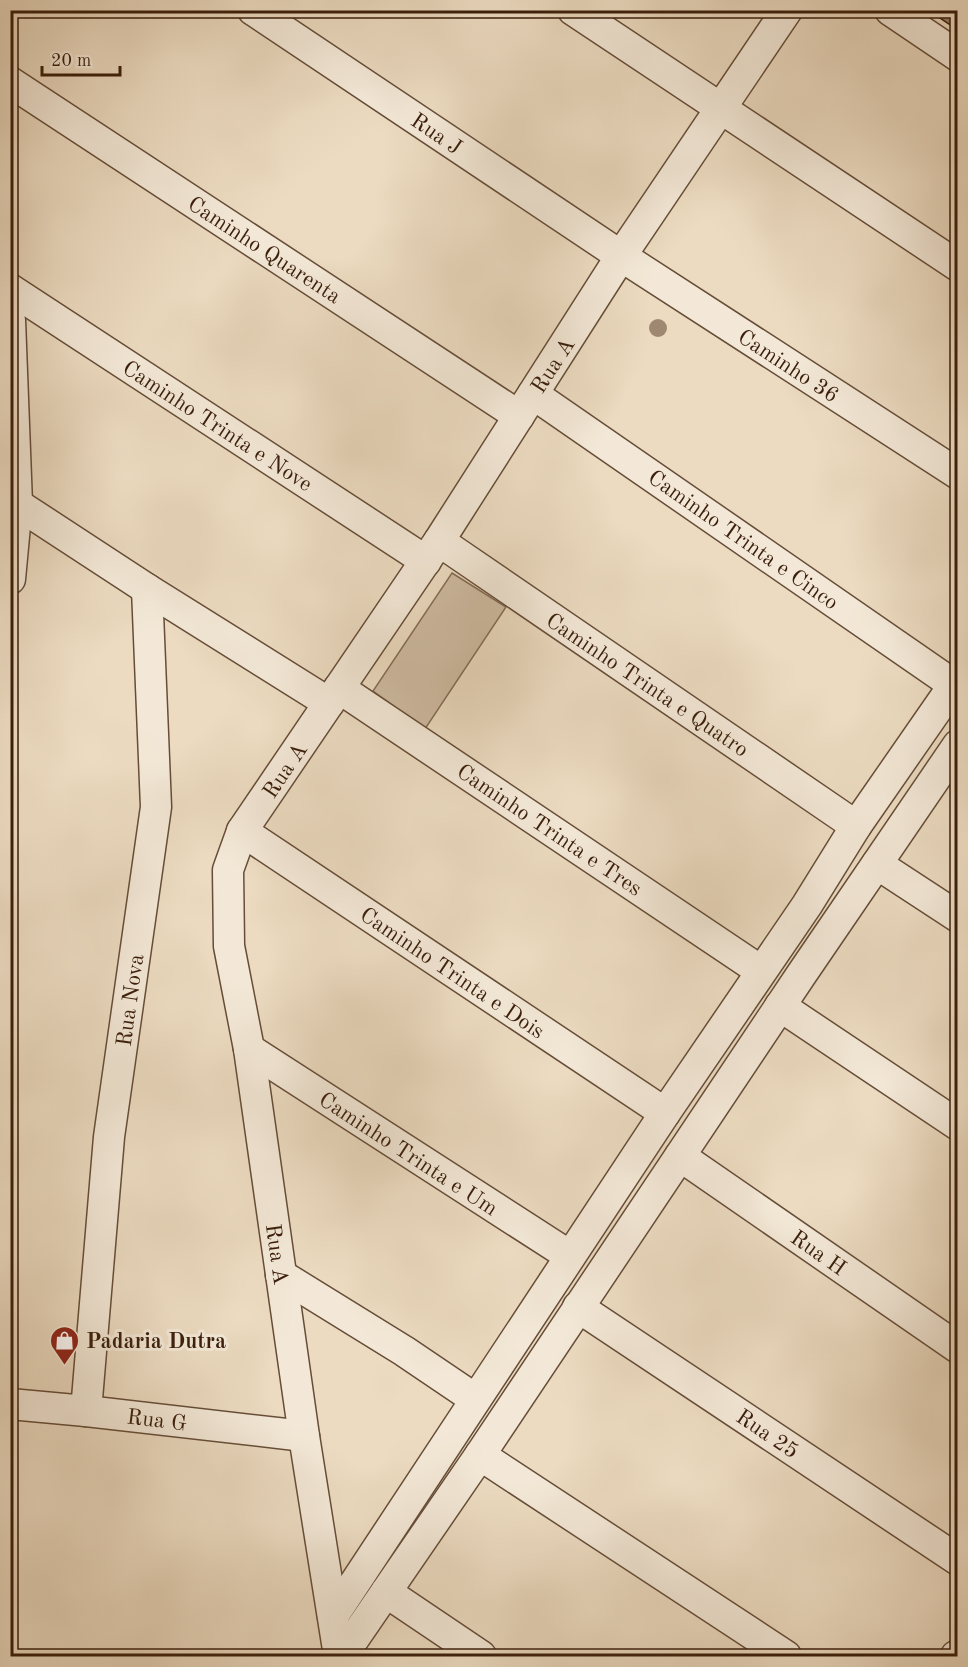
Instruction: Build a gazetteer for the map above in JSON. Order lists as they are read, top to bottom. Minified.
{"streets":{"street":["Rua J","Caminho Quarenta","Rua A","Caminho 36","Caminho Trinta e Nove","Caminho Trinta e Cinco","Caminho Trinta e Quatro","Caminho Trinta e Tres","Caminho Trinta e Dois","Rua Nova","Caminho Trinta e Um","Rua H","Rua G","Rua 25"]},"crossings":[["Rua J","Rua A"],["Rua J","Caminho 36"],["Caminho Quarenta","Rua A"],["Caminho Quarenta","Caminho Trinta e Cinco"],["Rua A","Caminho 36"],["Rua A","Caminho Trinta e Nove"],["Rua A","Caminho Trinta e Cinco"],["Rua A","Caminho Trinta e Quatro"],["Rua A","Caminho Trinta e Tres"],["Rua A","Caminho Trinta e Dois"],["Rua A","Caminho Trinta e Um"],["Rua A","Rua G"],["Caminho Trinta e Nove","Caminho Trinta e Quatro"],["Caminho Trinta e Tres","Rua Nova"],["Rua Nova","Rua G"]],"places":{"shop":["Padaria Dutra"]},"scale_bar":"20 m"}
